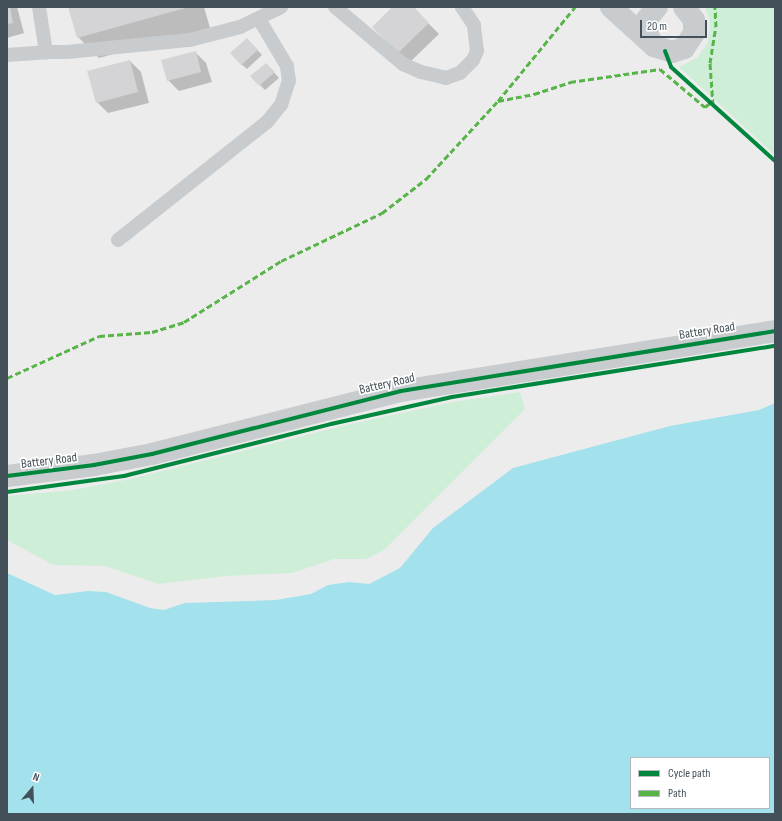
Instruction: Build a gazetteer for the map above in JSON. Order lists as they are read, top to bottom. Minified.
{"streets":{"street":["Battery Road"]},"legend":["Cycle path","Path"],"scale_bar":"20 m","north":"top"}
